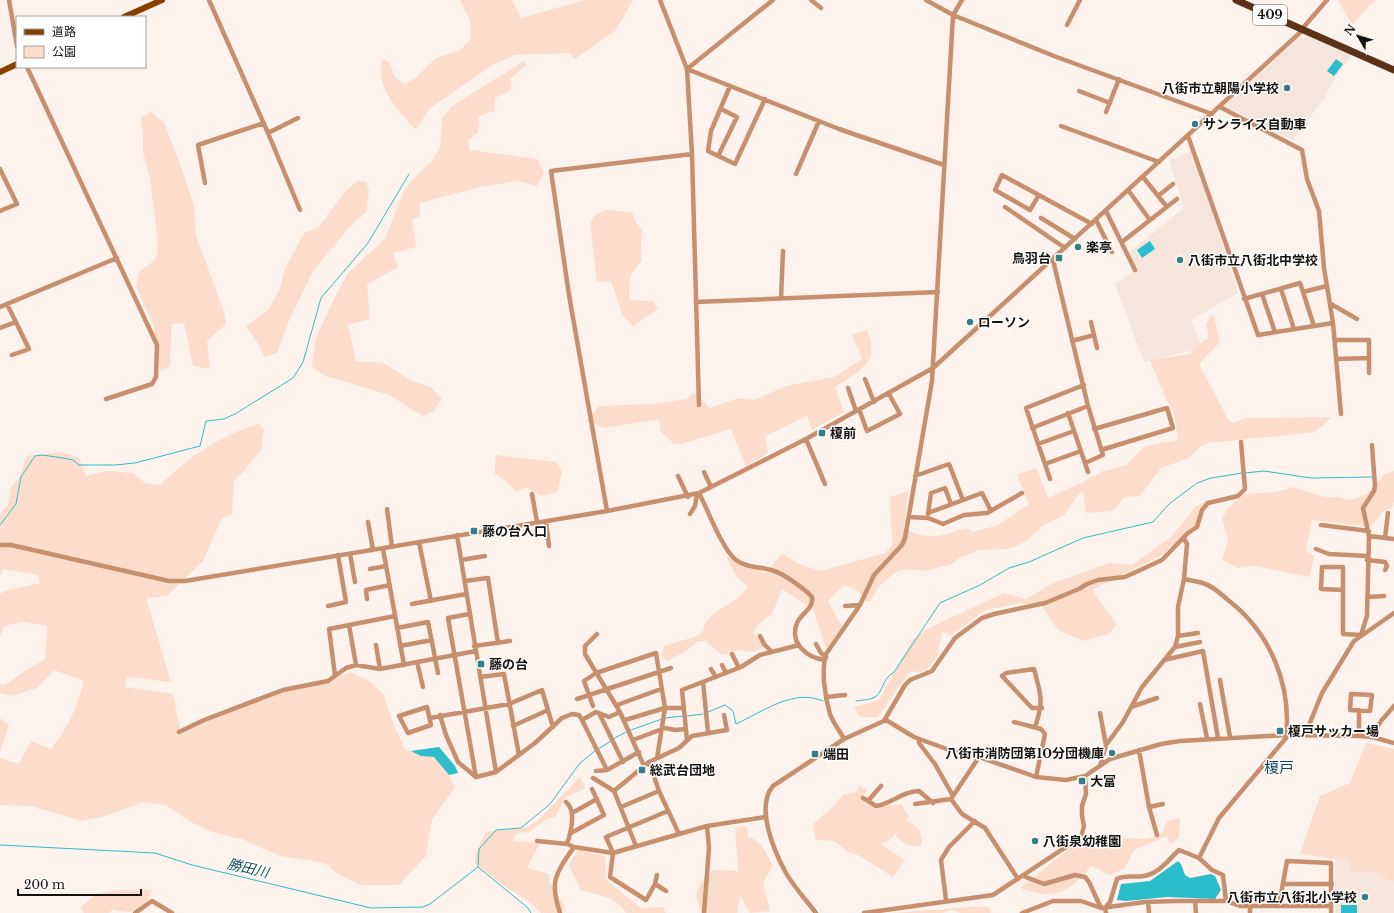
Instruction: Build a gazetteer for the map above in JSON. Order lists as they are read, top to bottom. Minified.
{"streets":{"highway":["409"]},"districts":["榎戸"],"water":["勝田川"],"places":{"other":["八街市立朝陽小学校","サンライズ自動車","楽亭","八街市立八街北中学校","ローソン","八街市消防団第10分団機庫","八街泉幼稚園","八街市立八街北小学校"],"transit":["鳥羽台","榎前","藤の台入口","藤の台","榎戸サッカー場","端田","総武台団地","大富"]},"legend":["道路","公園"],"scale_bar":"200 m","north":"top left"}
